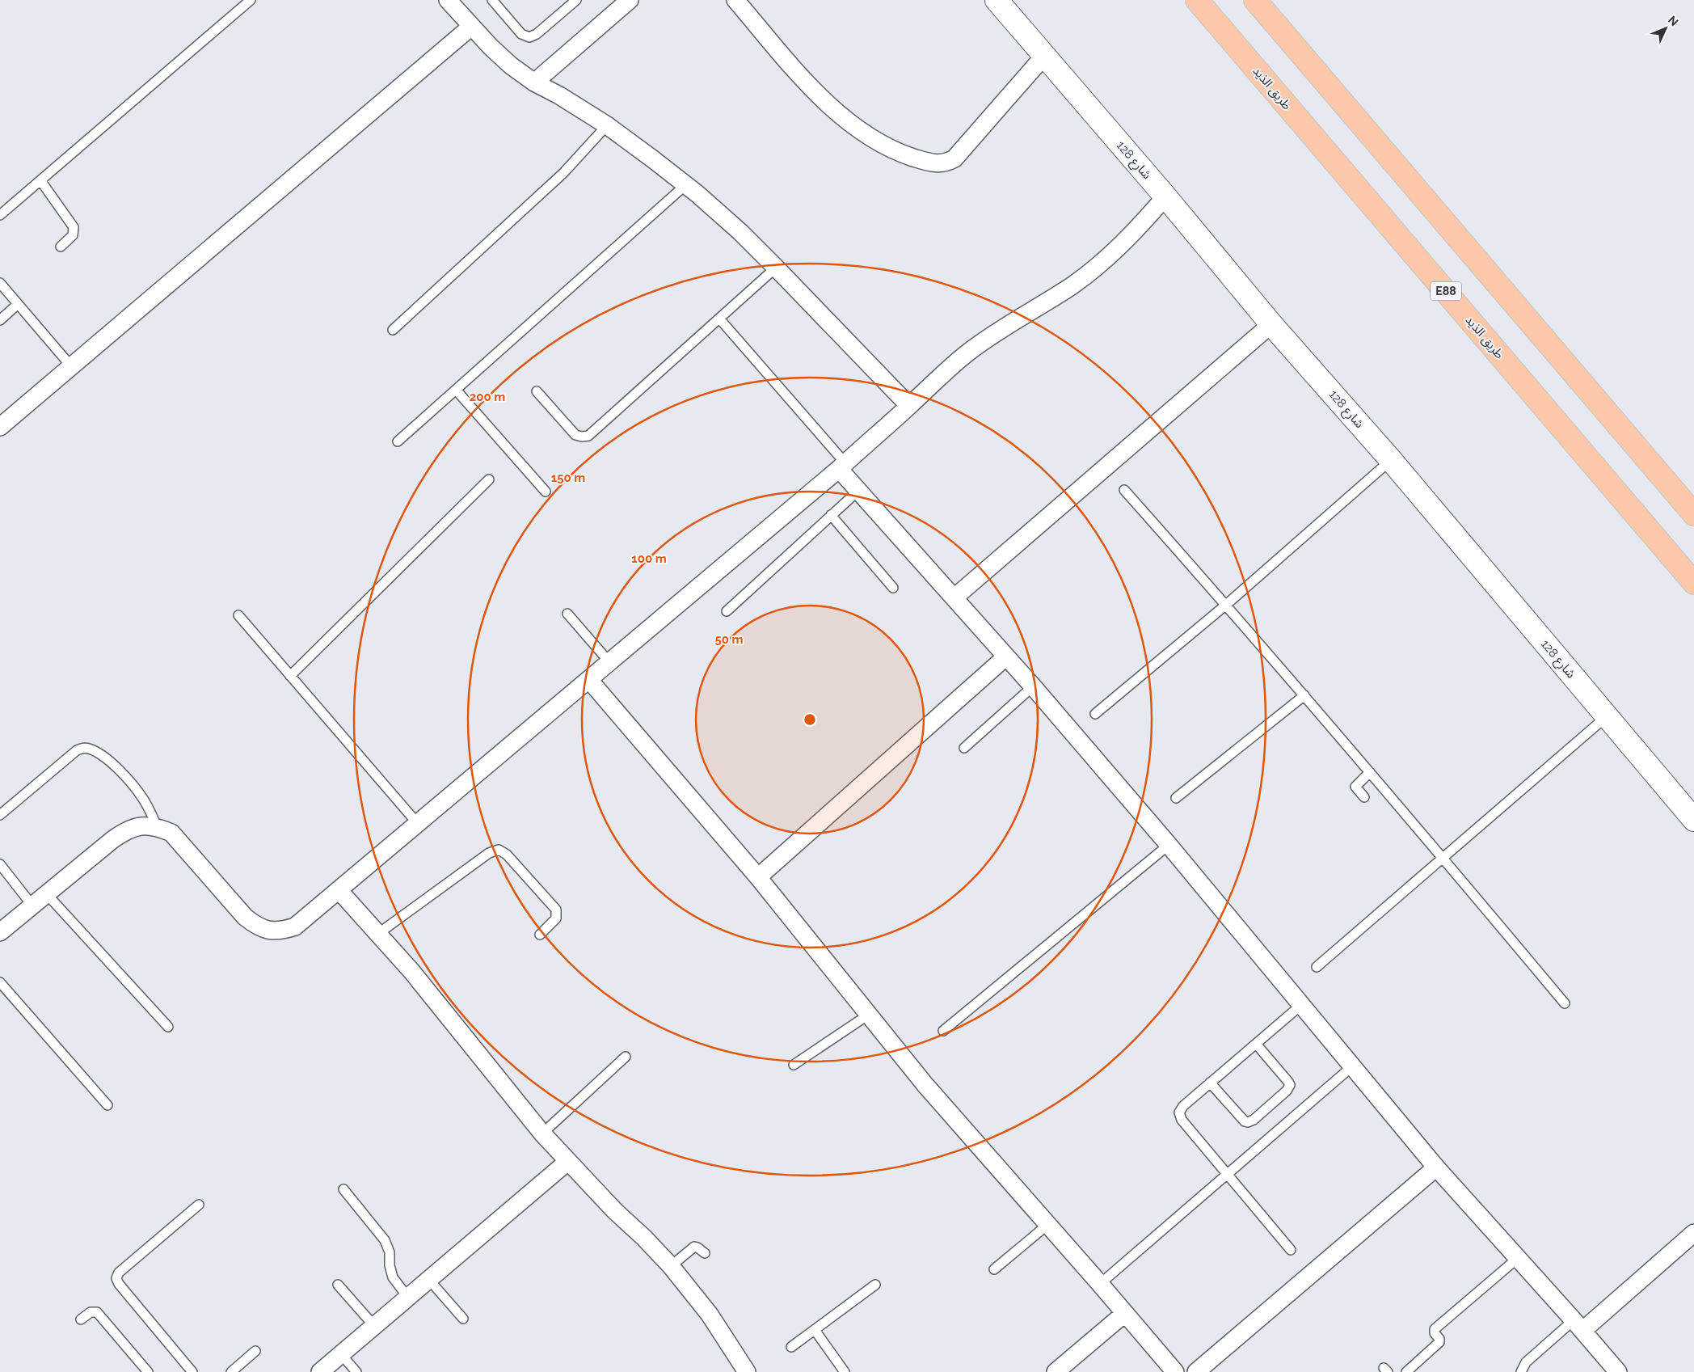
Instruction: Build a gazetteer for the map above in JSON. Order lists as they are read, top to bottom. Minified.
{"streets":{"highway":["طريق الذيد","E88"],"street":["شارع 128"]},"north":"top right","rings":["200 m","150 m","100 m","50 m"]}
